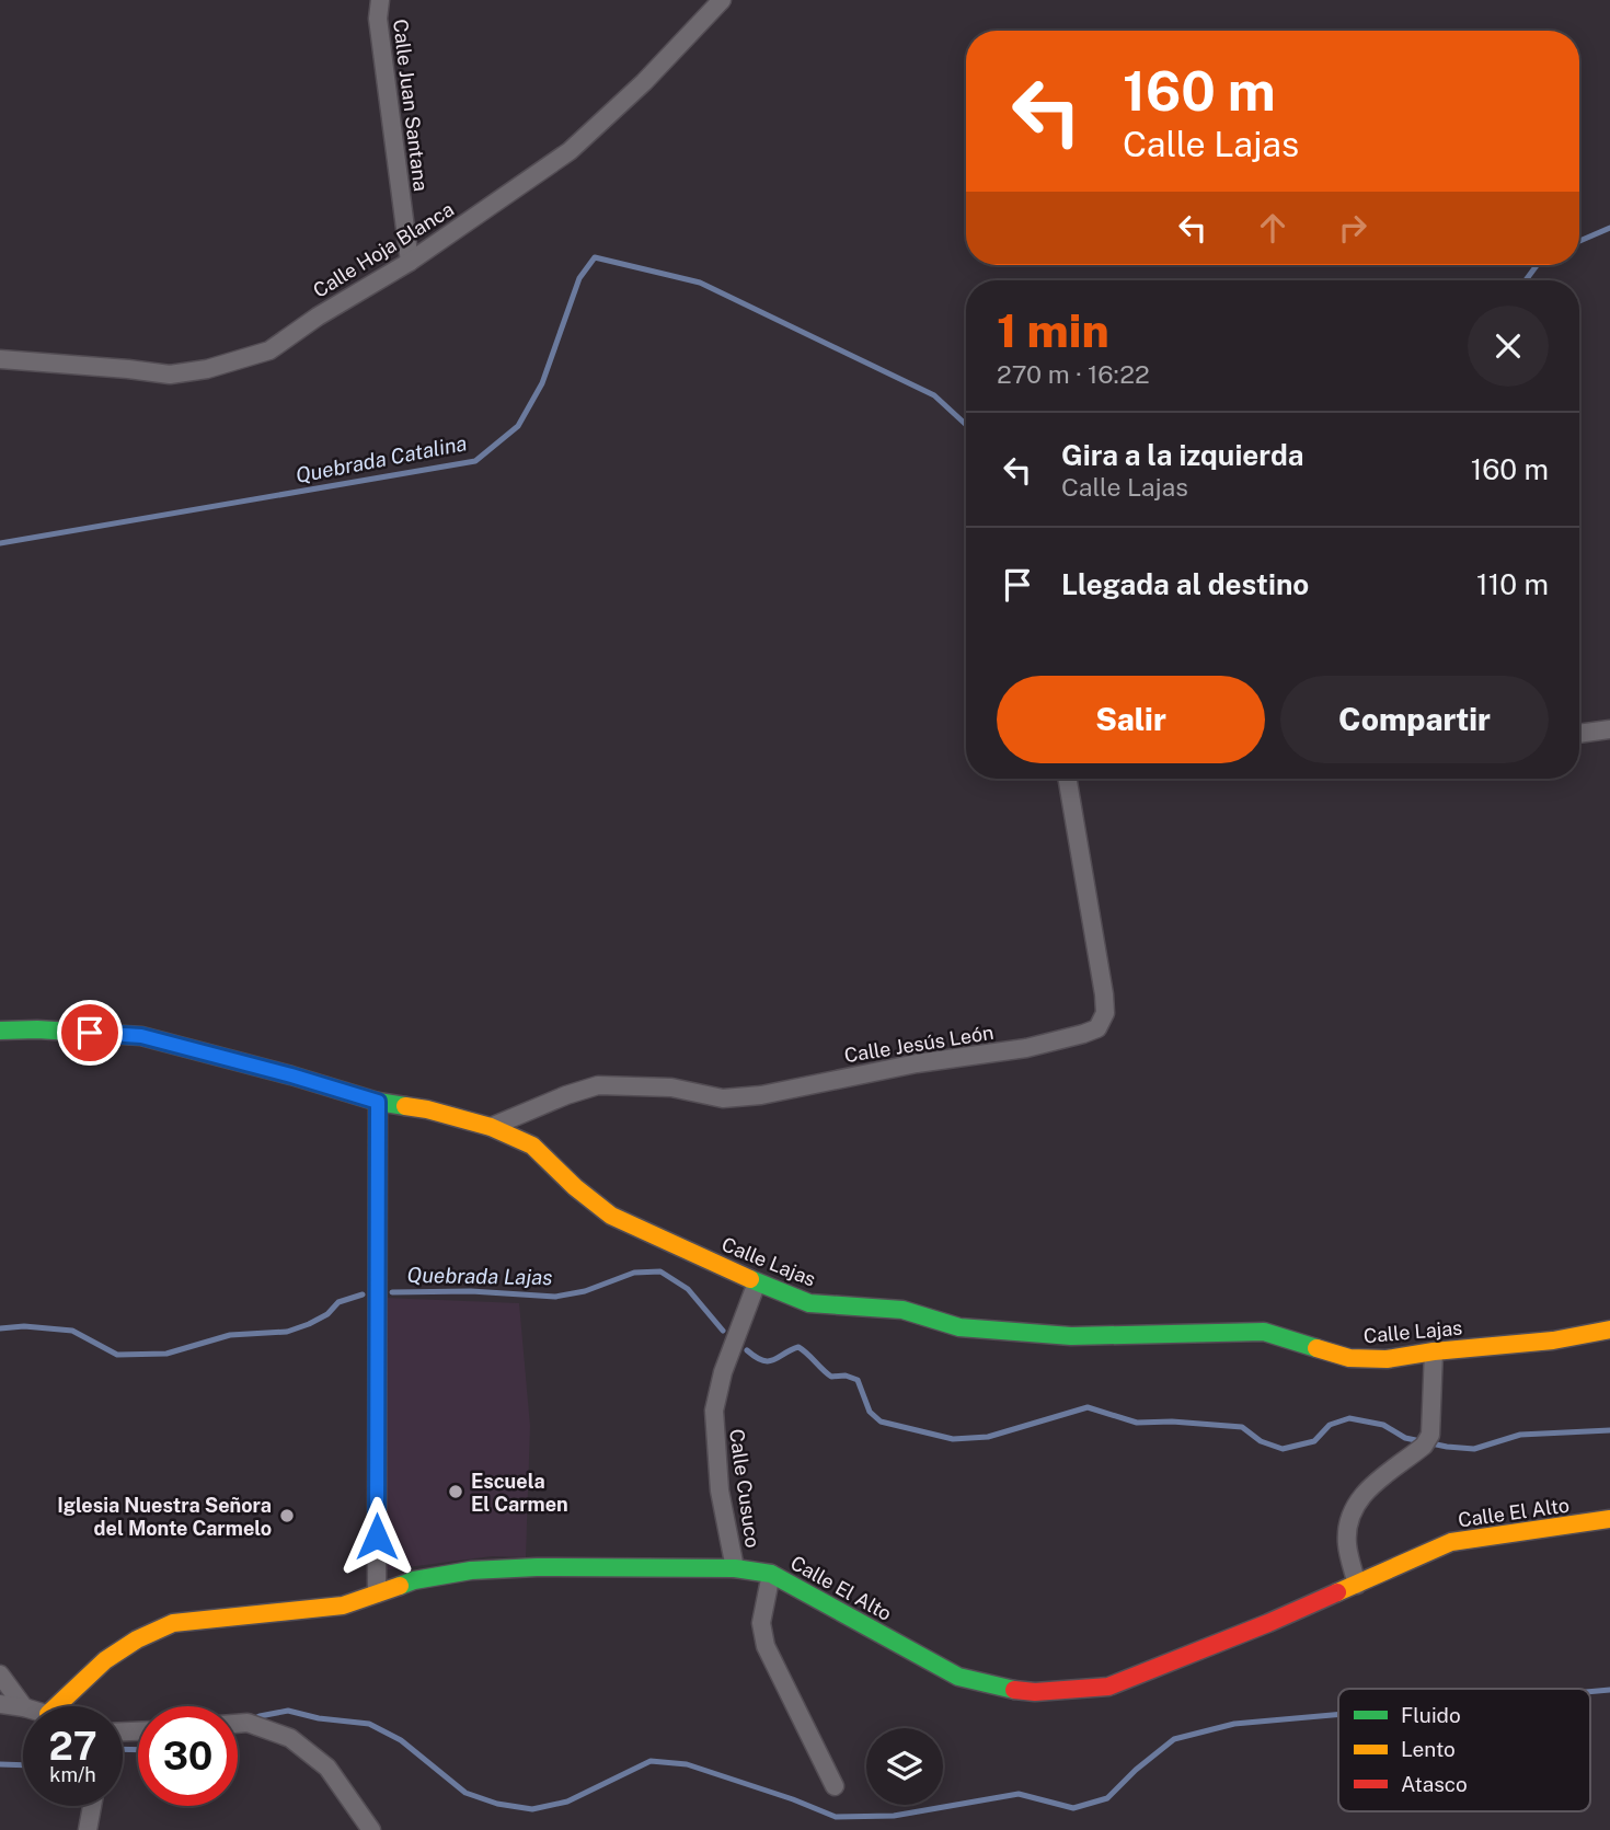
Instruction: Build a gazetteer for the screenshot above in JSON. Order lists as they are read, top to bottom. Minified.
{"streets":{"street":["Calle Juan Santana","Calle Hoja Blanca","Calle Jesús León","Calle Lajas","Calle Cusuco","Calle El Alto"]},"crossings":[["Calle Juan Santana","Calle Hoja Blanca"],["Calle Jesús León","Calle Lajas"],["Calle Lajas","Calle Cusuco"],["Calle Cusuco","Calle El Alto"]],"water":["Quebrada Catalina","Quebrada Lajas"],"places":["Escuela El Carmen","Iglesia Nuestra Señora del Monte Carmelo"],"legend":["Fluido","Lento","Atasco"],"page":{"turn":["160 m","Calle Lajas"],"heading":["1 min","270 m · 16:22"],"list":[{"name":"Gira a la izquierda","note":"Calle Lajas","value":"160 m"},{"name":"Llegada al destino","value":"110 m"}],"buttons":["Salir","Compartir"],"speed":"27 km/h","limit":"30"}}
